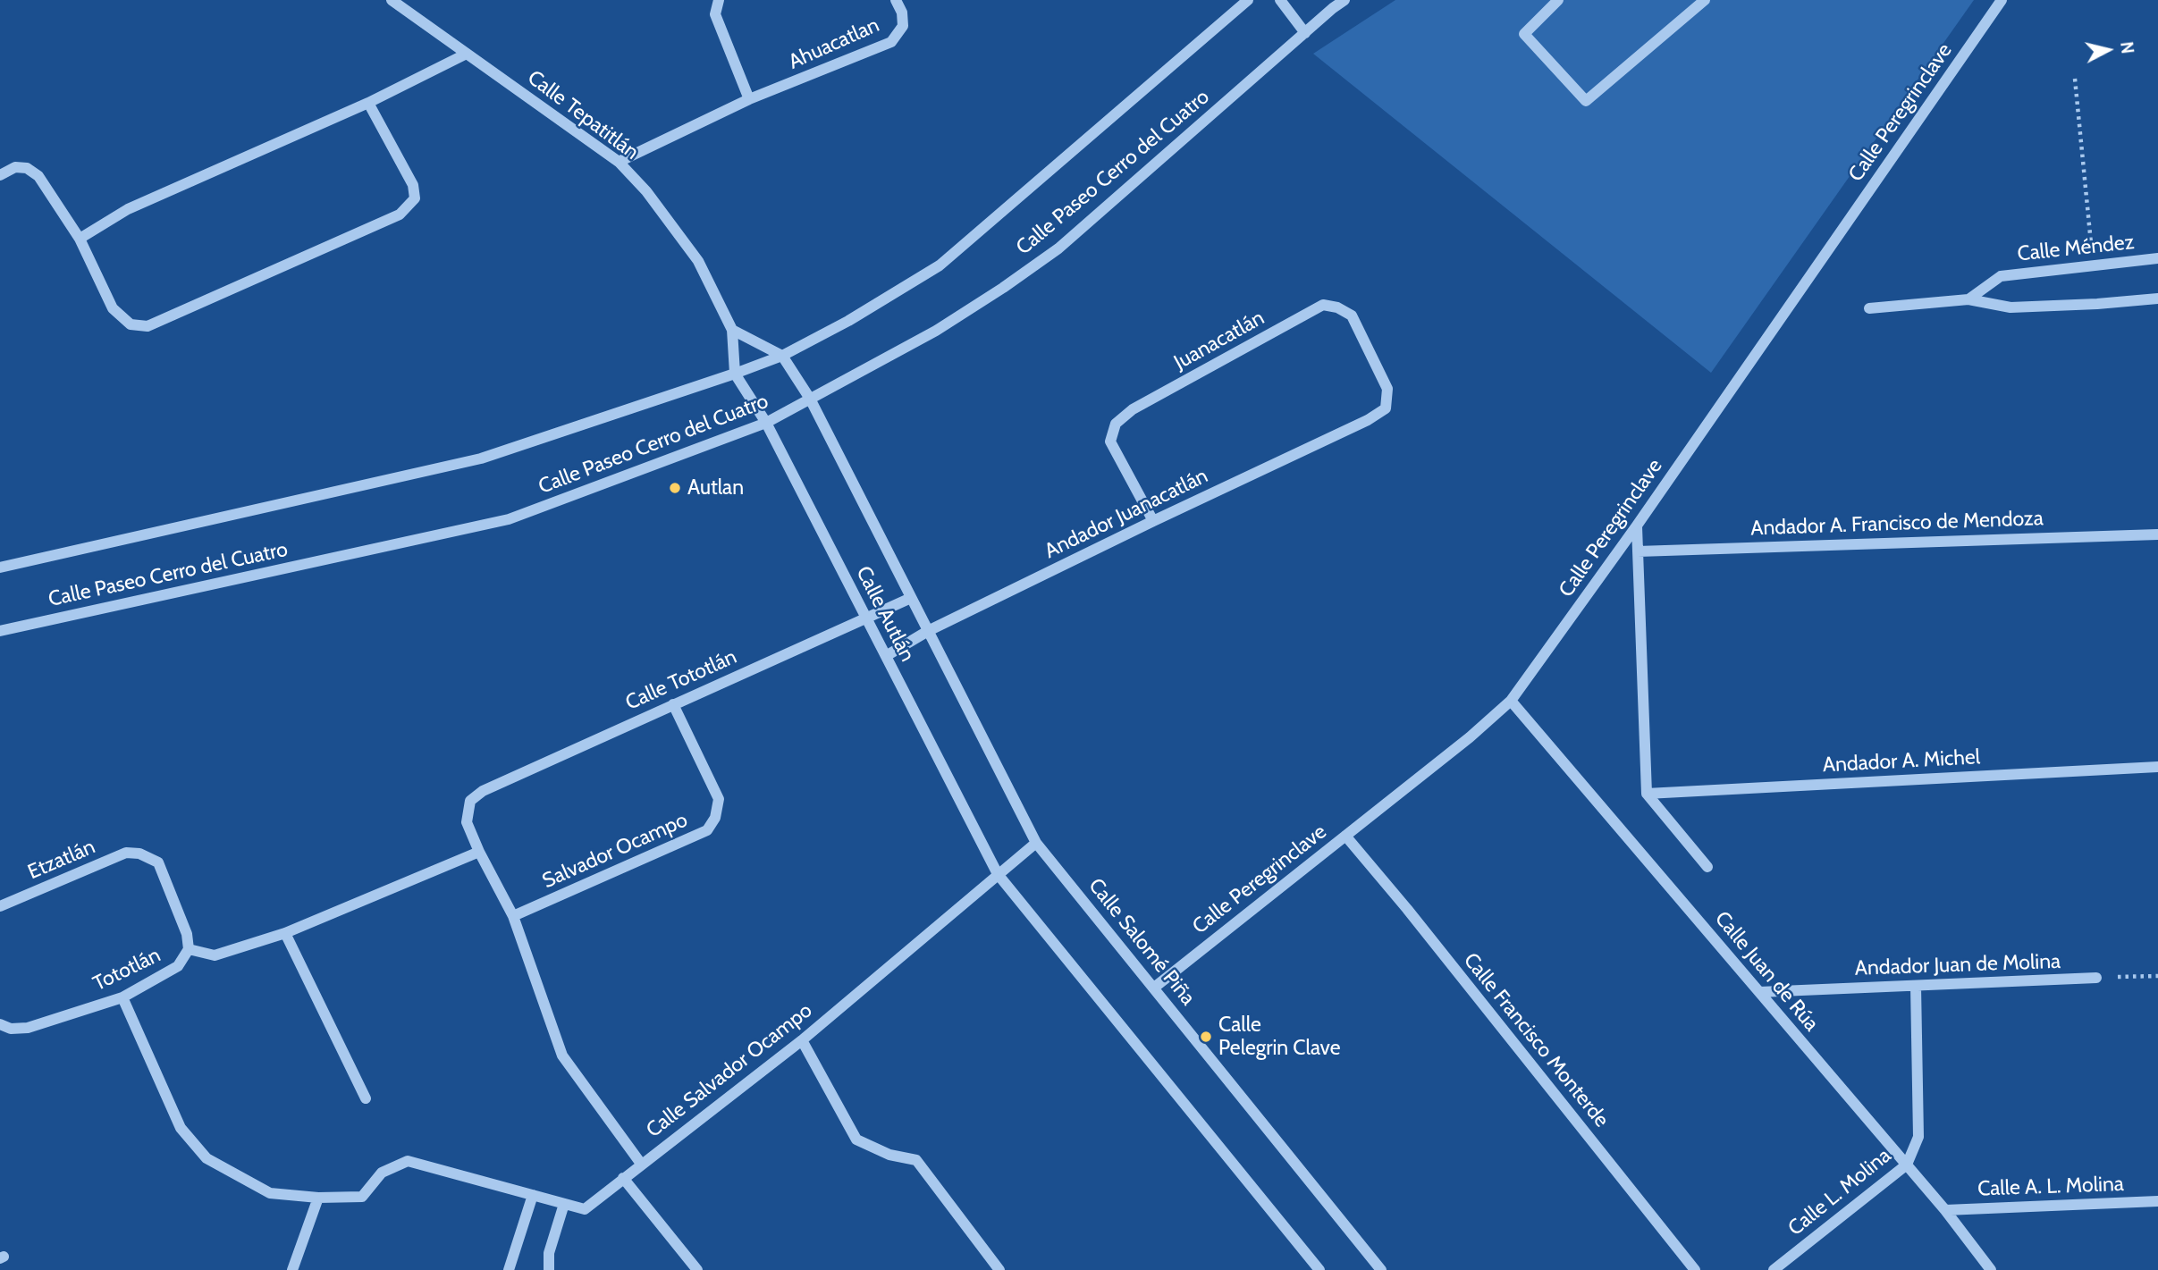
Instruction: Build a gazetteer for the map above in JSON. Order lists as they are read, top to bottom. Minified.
{"streets":{"street":["Ahuacatlan","Calle Peregrinclave","Calle Tepatitlán","Calle Paseo Cerro del Cuatro","Calle Méndez","Juanacatlán","Andador Juanacatlán","Andador A. Francisco de Mendoza","Calle Autlán","Calle Tototlán","Andador A. Michel","Salvador Ocampo","Etzatlán","Calle Salomé Piña","Andador Juan de Molina","Tototlán","Calle Juan de Rúa","Calle Francisco Monterde","Calle Salvador Ocampo","Calle A. L. Molina","Calle L. Molina"]},"crossings":[["Ahuacatlan","Calle Tepatitlán"],["Calle Peregrinclave","Calle Salomé Piña"],["Calle Peregrinclave","Calle Juan de Rúa"],["Calle Peregrinclave","Calle Francisco Monterde"],["Calle Tepatitlán","Calle Paseo Cerro del Cuatro"],["Calle Tepatitlán","Calle Autlán"],["Calle Paseo Cerro del Cuatro","Calle Autlán"],["Juanacatlán","Andador Juanacatlán"],["Andador Juanacatlán","Calle Autlán"],["Calle Autlán","Calle Tototlán"],["Calle Autlán","Calle Salomé Piña"],["Calle Autlán","Calle Salvador Ocampo"],["Calle Tototlán","Salvador Ocampo"],["Etzatlán","Tototlán"],["Calle Salomé Piña","Calle Salvador Ocampo"],["Andador Juan de Molina","Calle Juan de Rúa"],["Andador Juan de Molina","Calle L. Molina"],["Calle Juan de Rúa","Calle A. L. Molina"],["Calle Juan de Rúa","Calle L. Molina"]],"places":["Autlan","Calle Pelegrin Clave"],"north":"right"}
